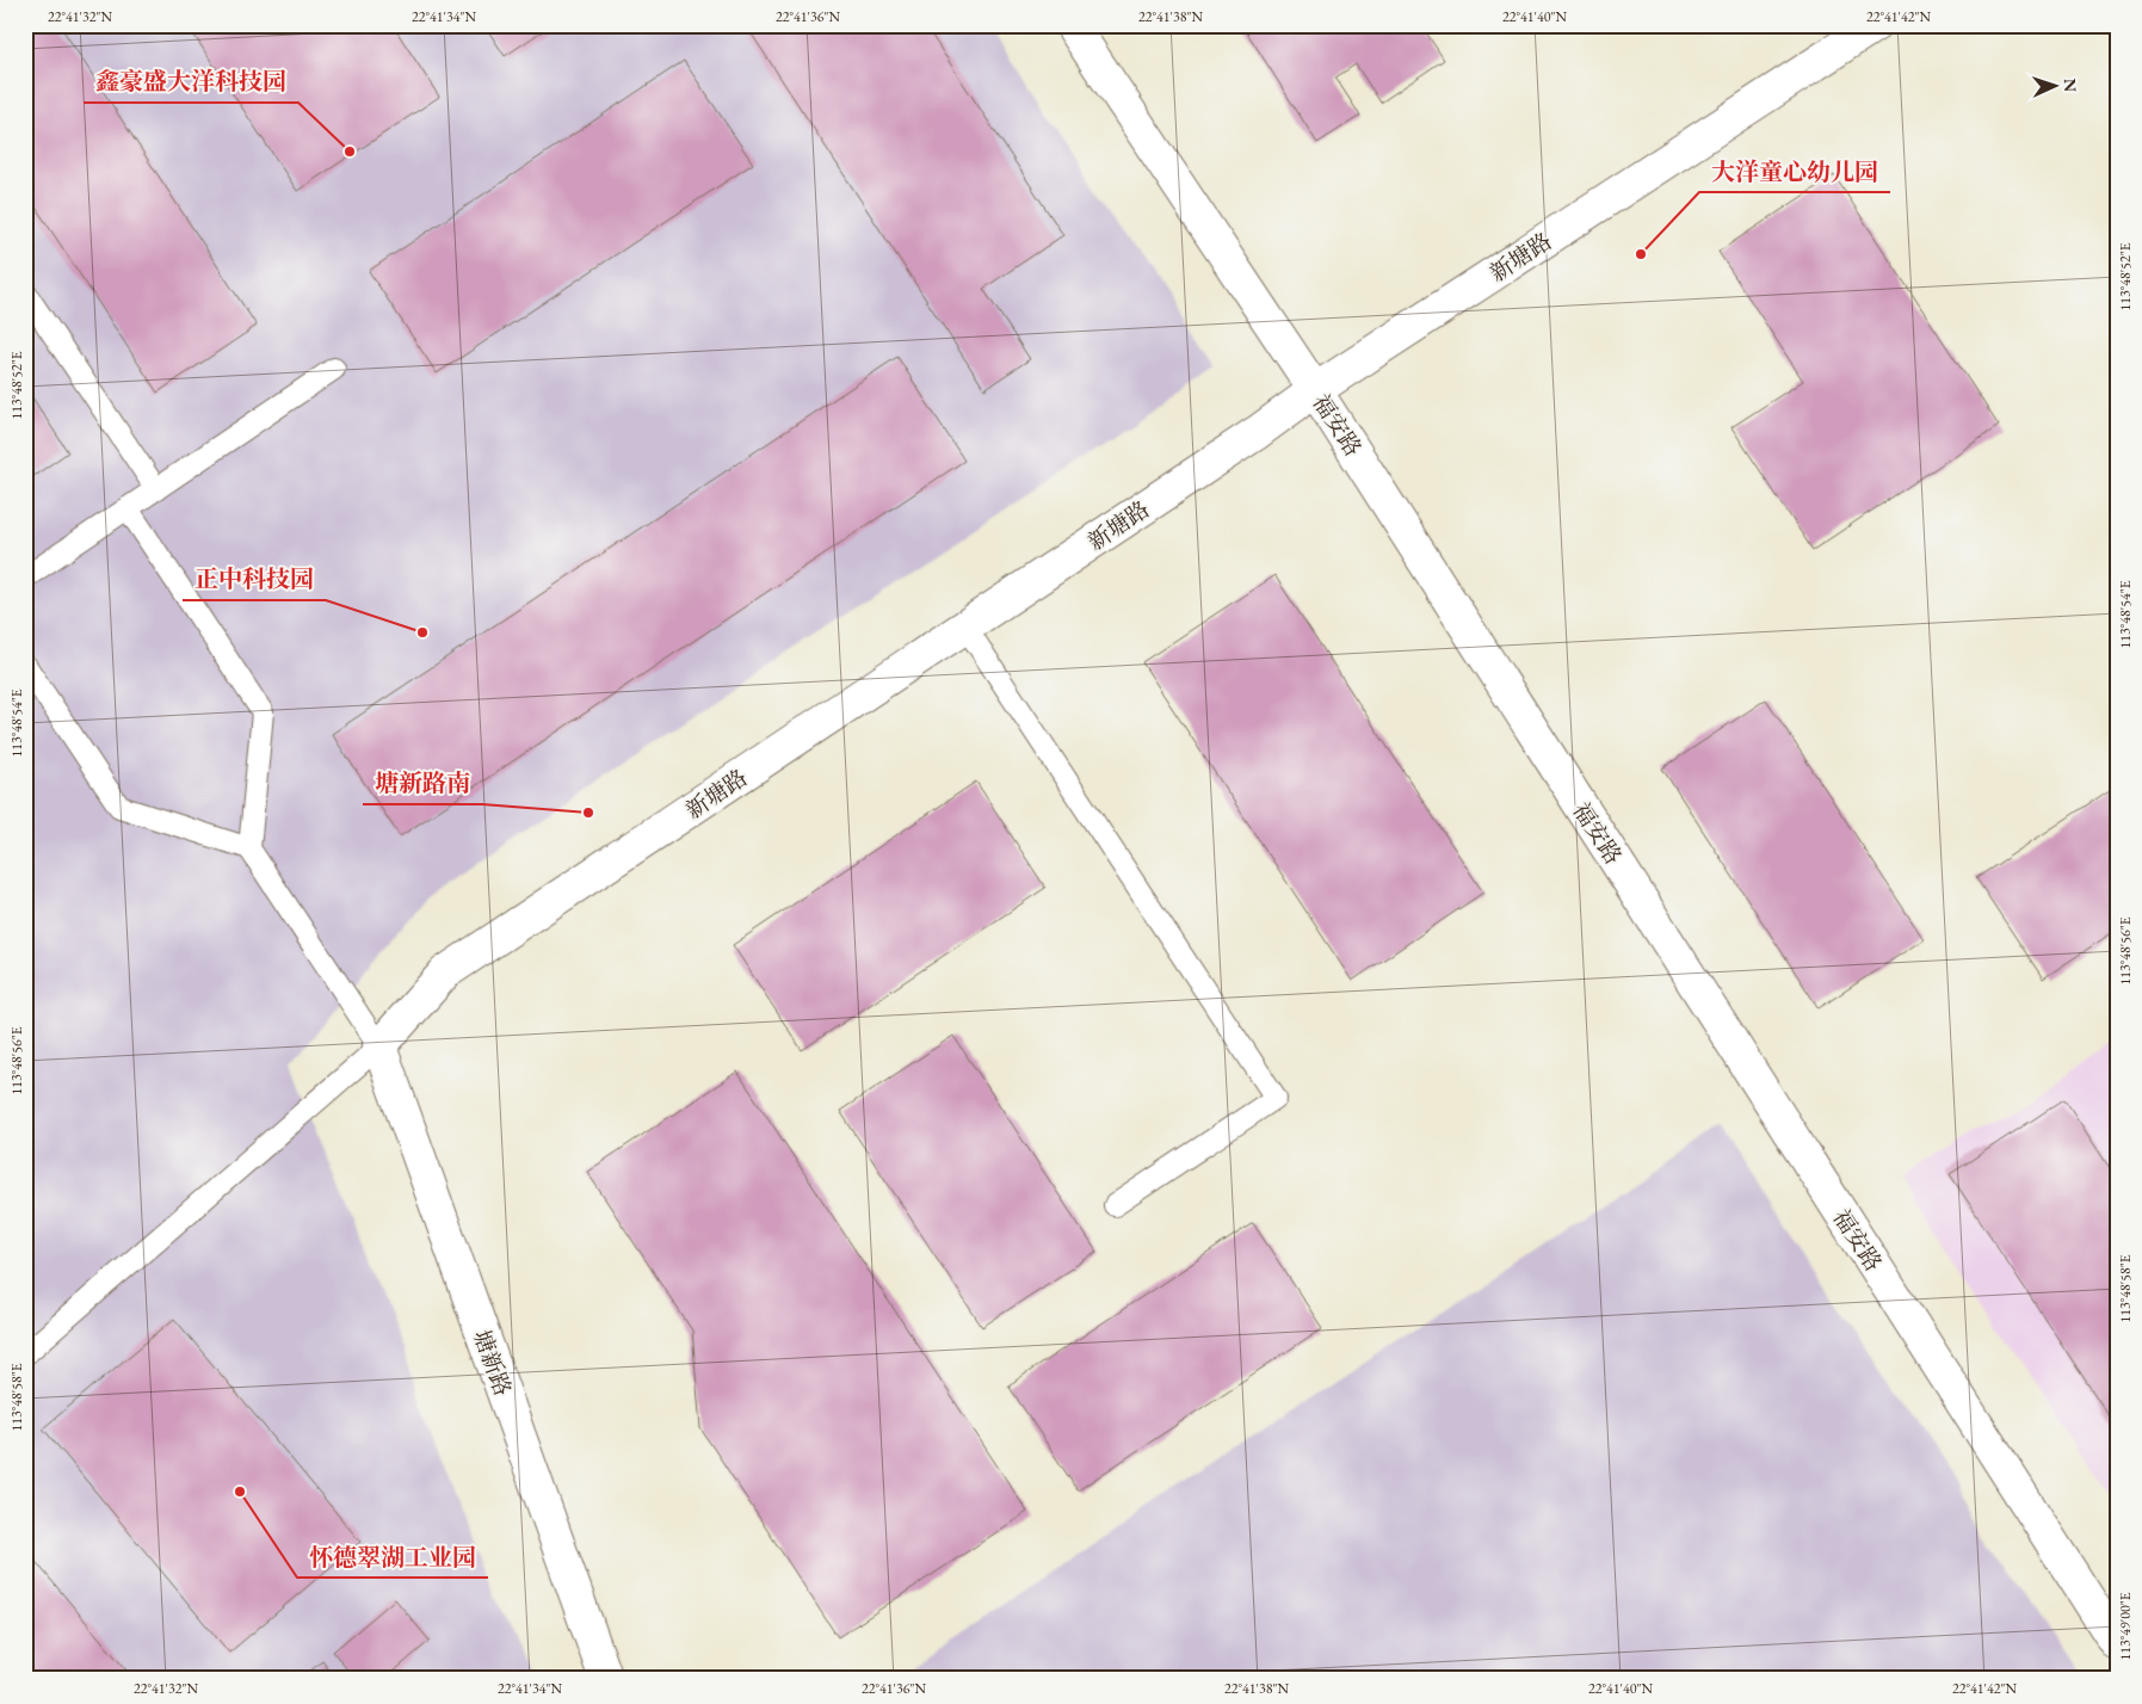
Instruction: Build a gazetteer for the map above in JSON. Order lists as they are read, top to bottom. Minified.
{"streets":{"street":["新塘路","福安路","塘新路"]},"crossings":[["新塘路","福安路"],["新塘路","塘新路"]],"places":["鑫豪盛大洋科技园","大洋童心幼儿园","正中科技园","塘新路南","怀德翠湖工业园"],"north":"right","coordinates":["22°41'32\"N","22°41'34\"N","22°41'36\"N","22°41'38\"N","22°41'40\"N","22°41'42\"N","113°48'52\"E","113°48'54\"E","113°48'56\"E","113°48'58\"E","113°49'00\"E"]}
